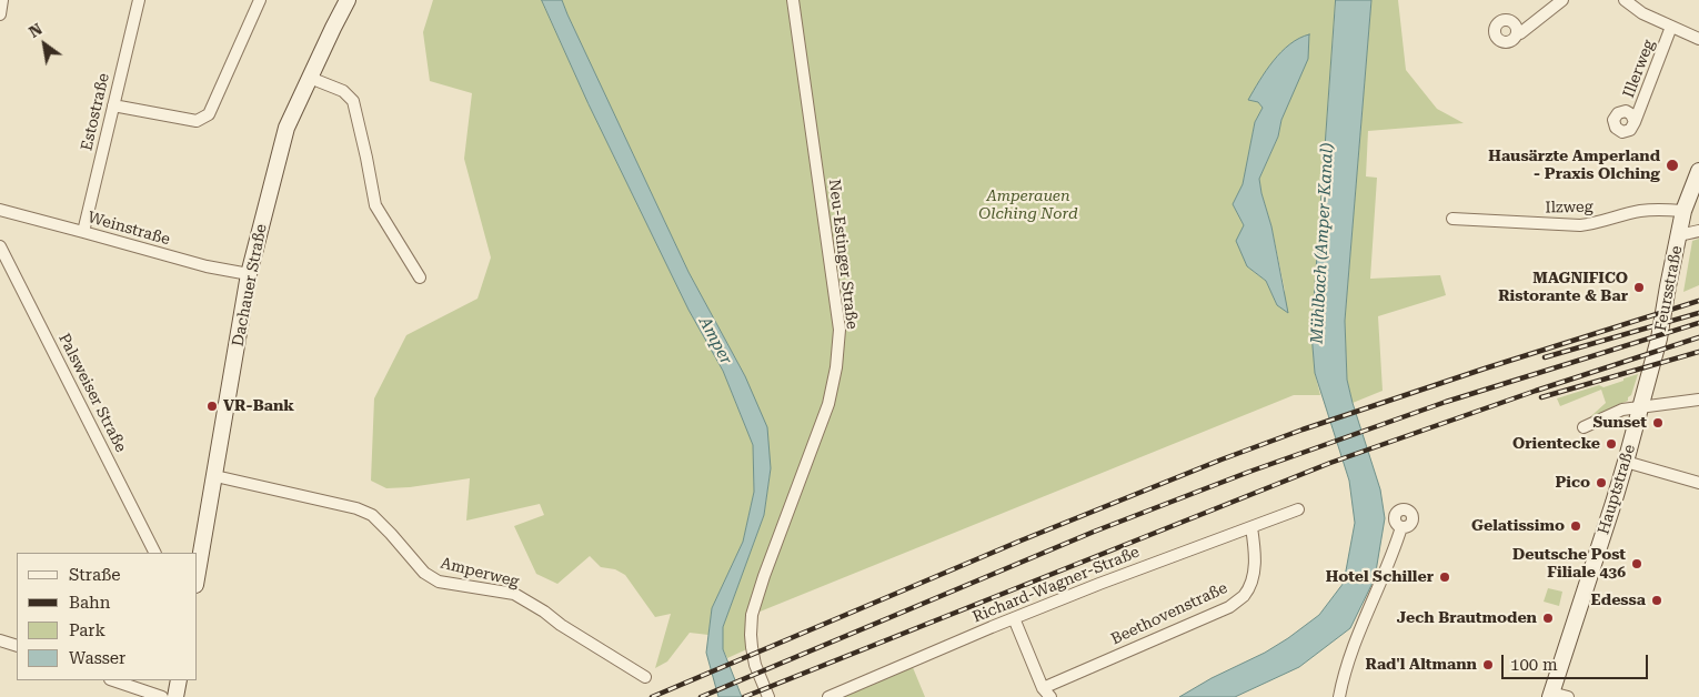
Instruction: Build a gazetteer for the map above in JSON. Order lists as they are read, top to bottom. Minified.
{"streets":{"street":["Illerweg","Estostraße","Ilzweg","Weinstraße","Neu-Estinger Straße","Dachauer Straße","Feursstraße","Palsweiser Straße","Hauptstraße","Amperweg","Richard-Wagner-Straße","Beethovenstraße"]},"crossings":[["Estostraße","Weinstraße"],["Ilzweg","Feursstraße"],["Weinstraße","Dachauer Straße"],["Dachauer Straße","Amperweg"],["Feursstraße","Hauptstraße"],["Richard-Wagner-Straße","Beethovenstraße"]],"water":["Mühlbach (Amper-Kanal)","Amper"],"parks":["Amperauen Olching Nord"],"places":["Hausärzte Amperland - Praxis Olching","MAGNIFICO Ristorante & Bar","VR-Bank","Sunset","Orientecke","Pico","Gelatissimo","Deutsche Post Filiale 436","Hotel Schiller","Edessa","Jech Brautmoden","Rad'l Altmann"],"legend":["Straße","Bahn","Park","Wasser"],"scale_bar":"100 m","north":"top left"}
